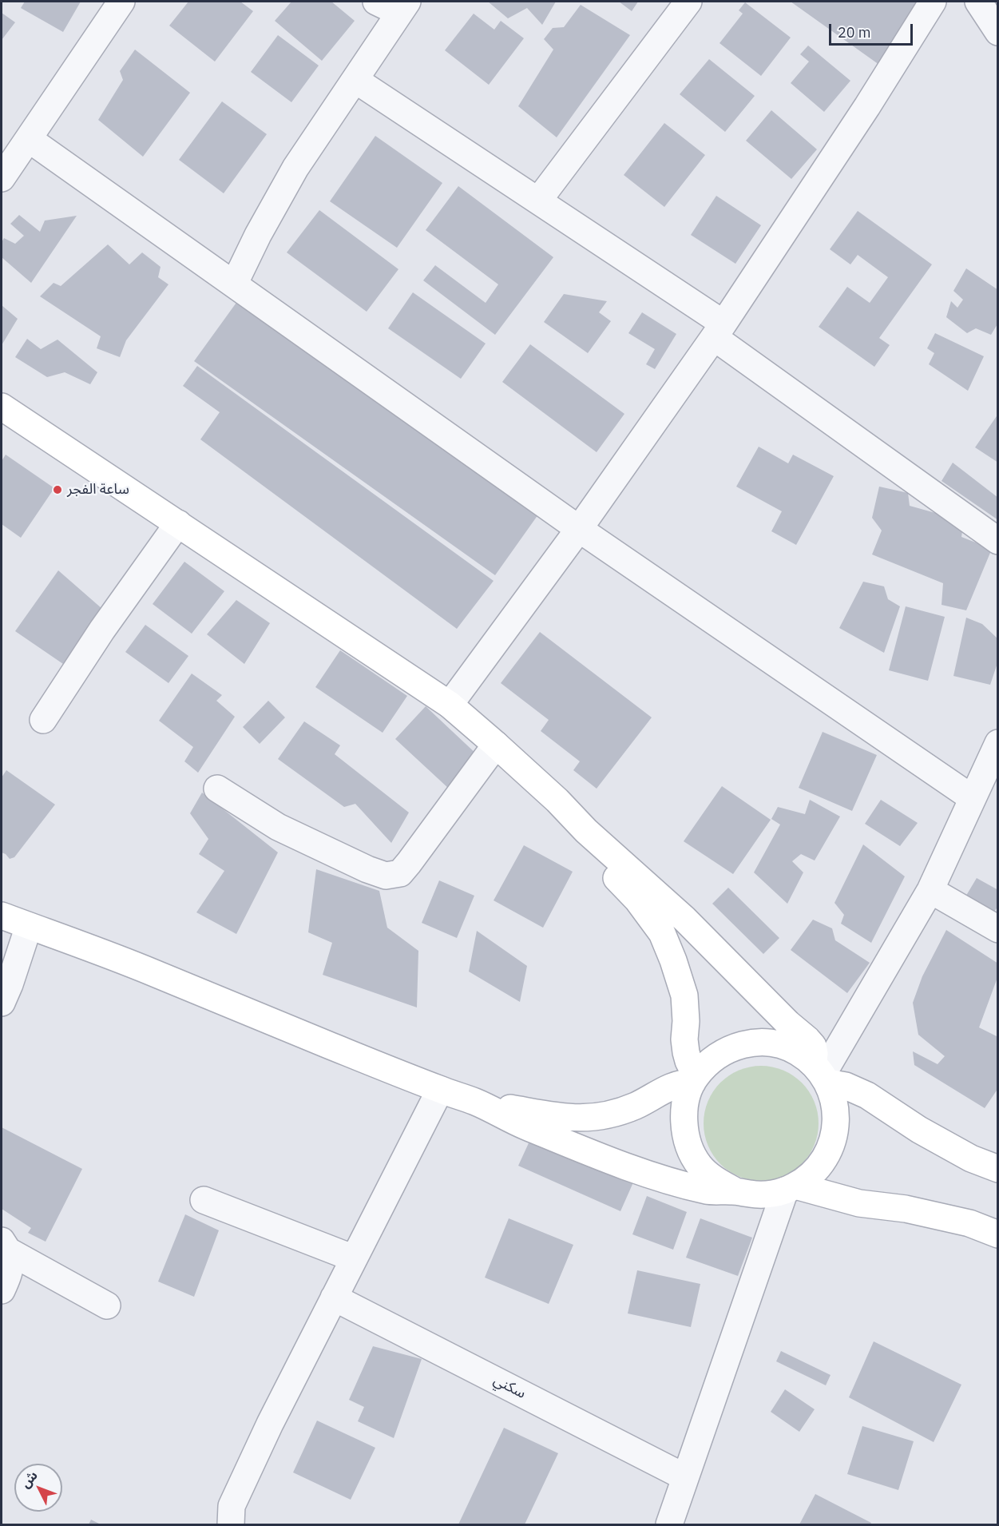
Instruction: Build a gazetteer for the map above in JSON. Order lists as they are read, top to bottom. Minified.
{"streets":{"street":["سكني"]},"places":["ساعة الفجر"],"scale_bar":"20 m","north":"top left"}
